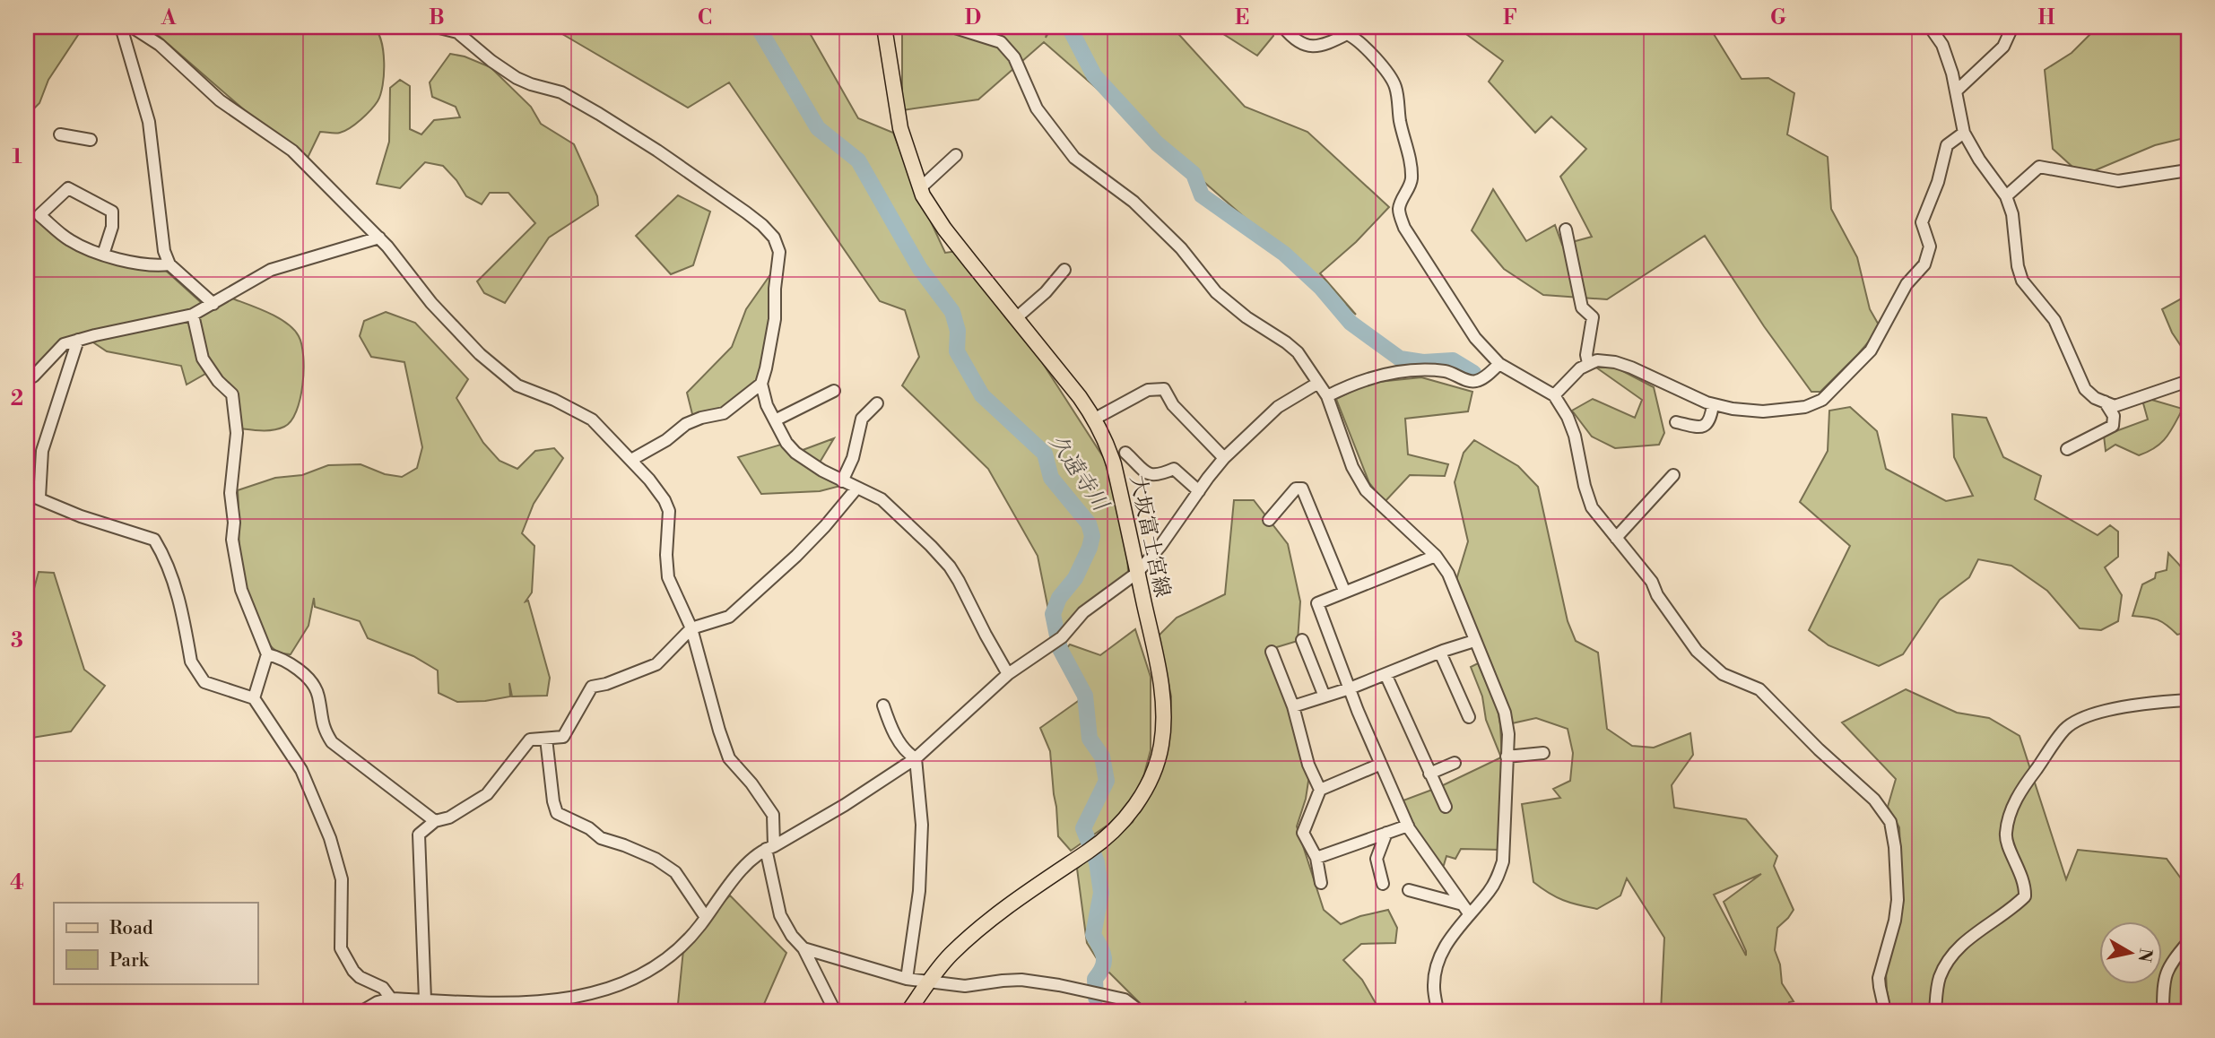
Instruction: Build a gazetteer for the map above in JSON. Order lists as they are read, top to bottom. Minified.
{"streets":{"main road":["大坂富士宮線"]},"water":["久遠寺川"],"legend":["Road","Park"],"north":"right","grid":{"columns":["A","B","C","D","E","F","G","H"],"rows":["1","2","3","4"]}}
